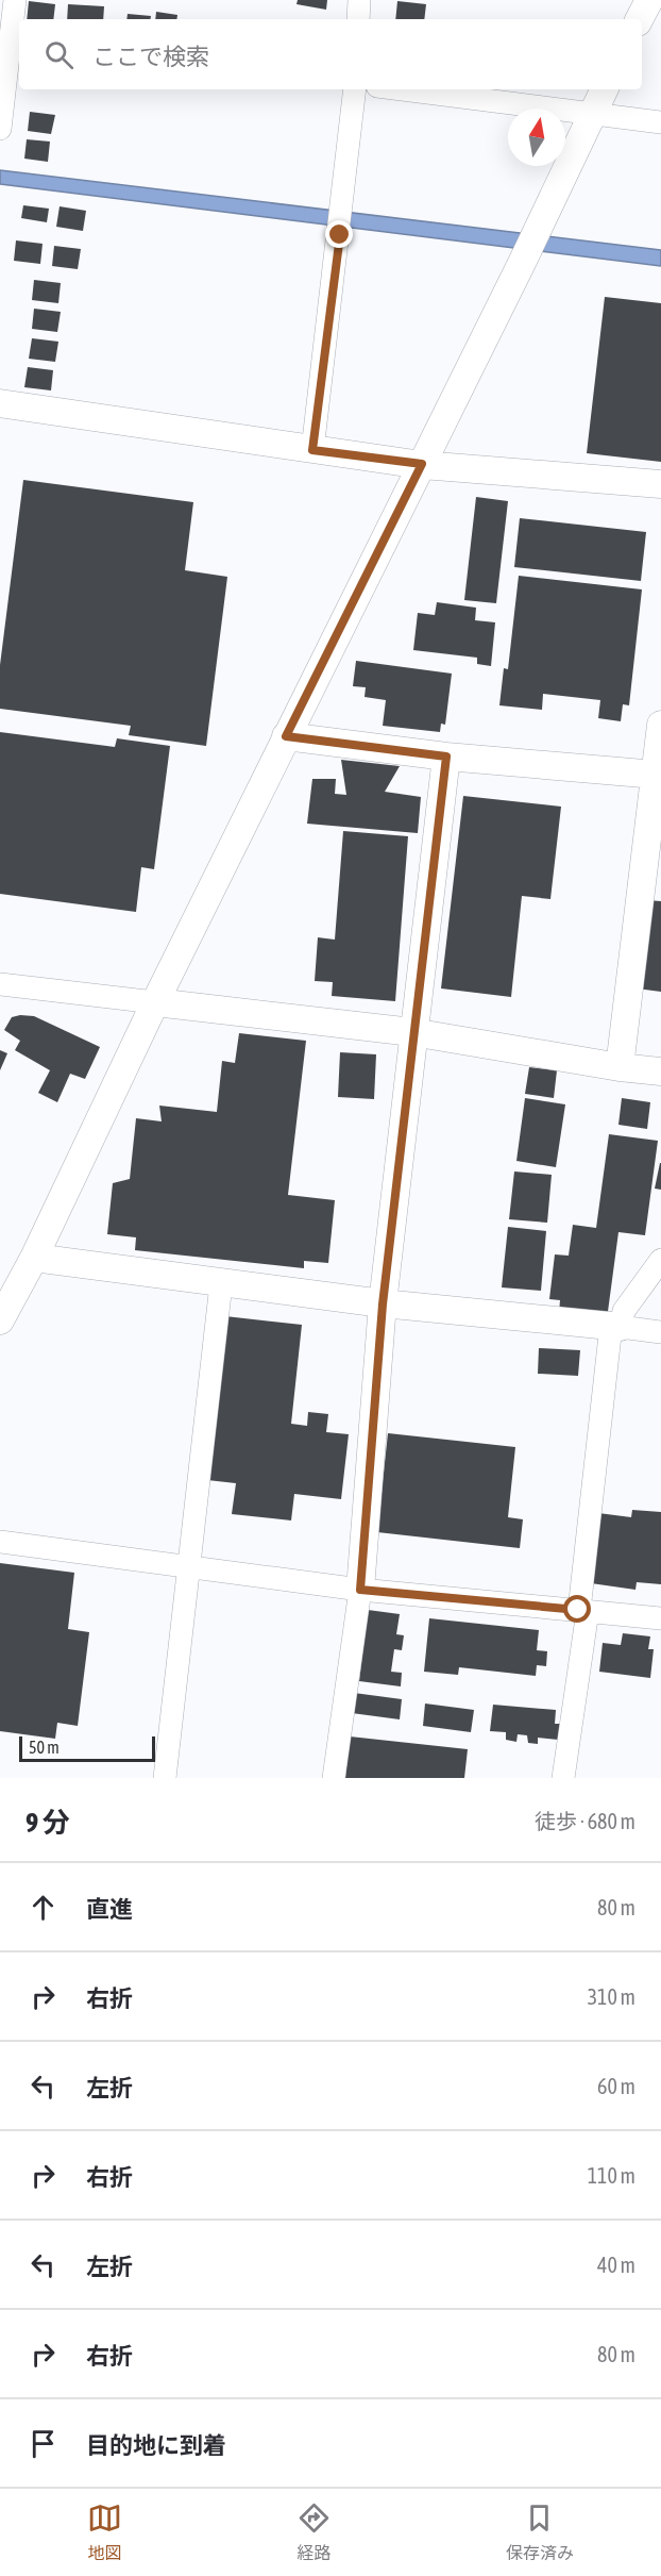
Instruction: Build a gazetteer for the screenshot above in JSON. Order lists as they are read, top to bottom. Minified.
{"scale_bar":"50 m","north":"top","page":{"search":"ここで検索","scale":"50 m","heading":["9 分","徒歩 · 680 m"],"list":[["直進","80 m"],["右折","310 m"],["左折","60 m"],["右折","110 m"],["左折","40 m"],["右折","80 m"],"目的地に到着"],"nav":["地図","経路","保存済み"]}}
